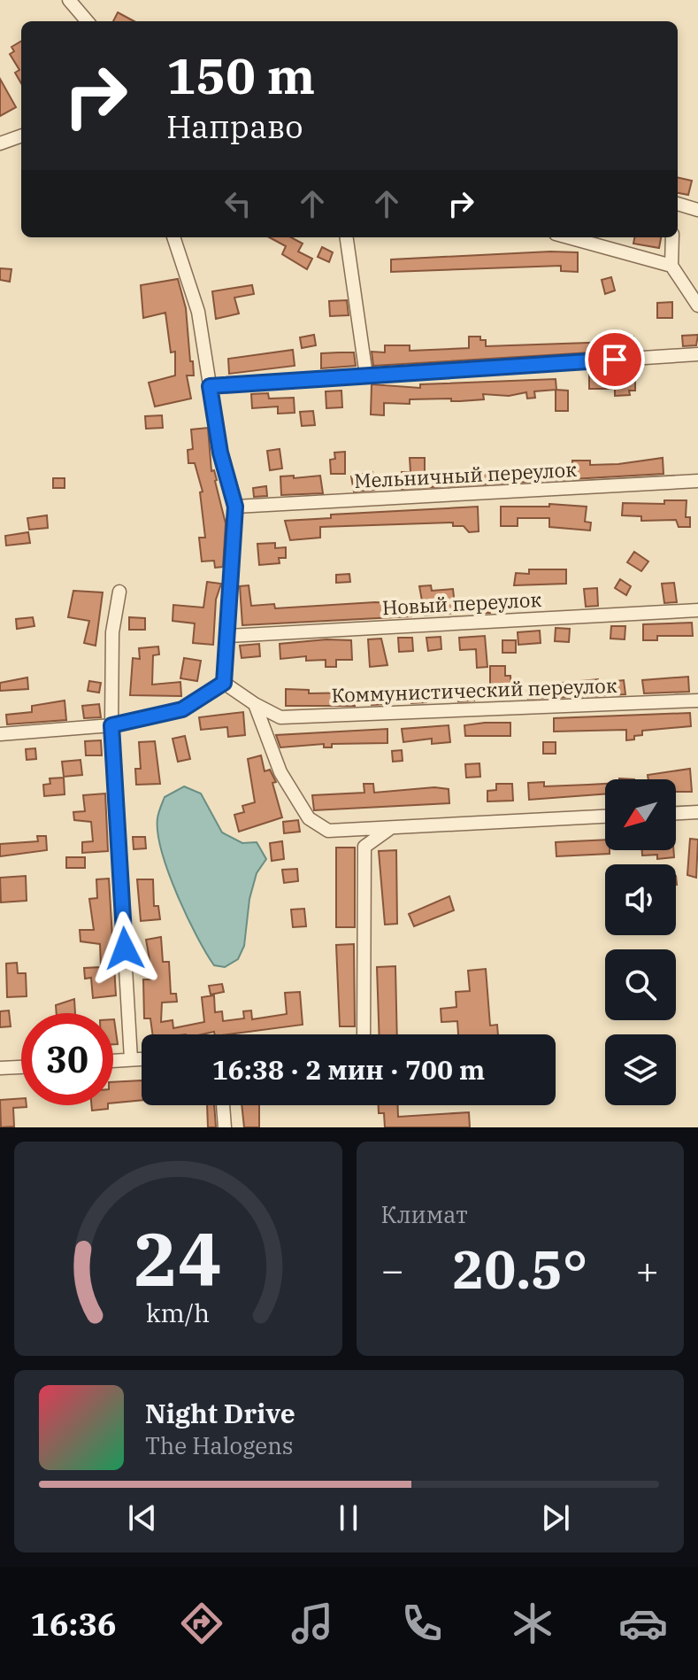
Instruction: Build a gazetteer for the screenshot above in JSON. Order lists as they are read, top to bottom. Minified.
{"streets":{"street":["Мельничный переулок","Новый переулок","Коммунистический переулок"]},"north":"bottom left","page":{"turn":["150 m","Направо"],"limit":"30","trip":"16:38 · 2 мин · 700 m","tile":"Климат","heat":["−","20.5°","+"],"song":["Night Drive","The Halogens"],"tabs":"16:36","gauge":["24","km/h"]}}
